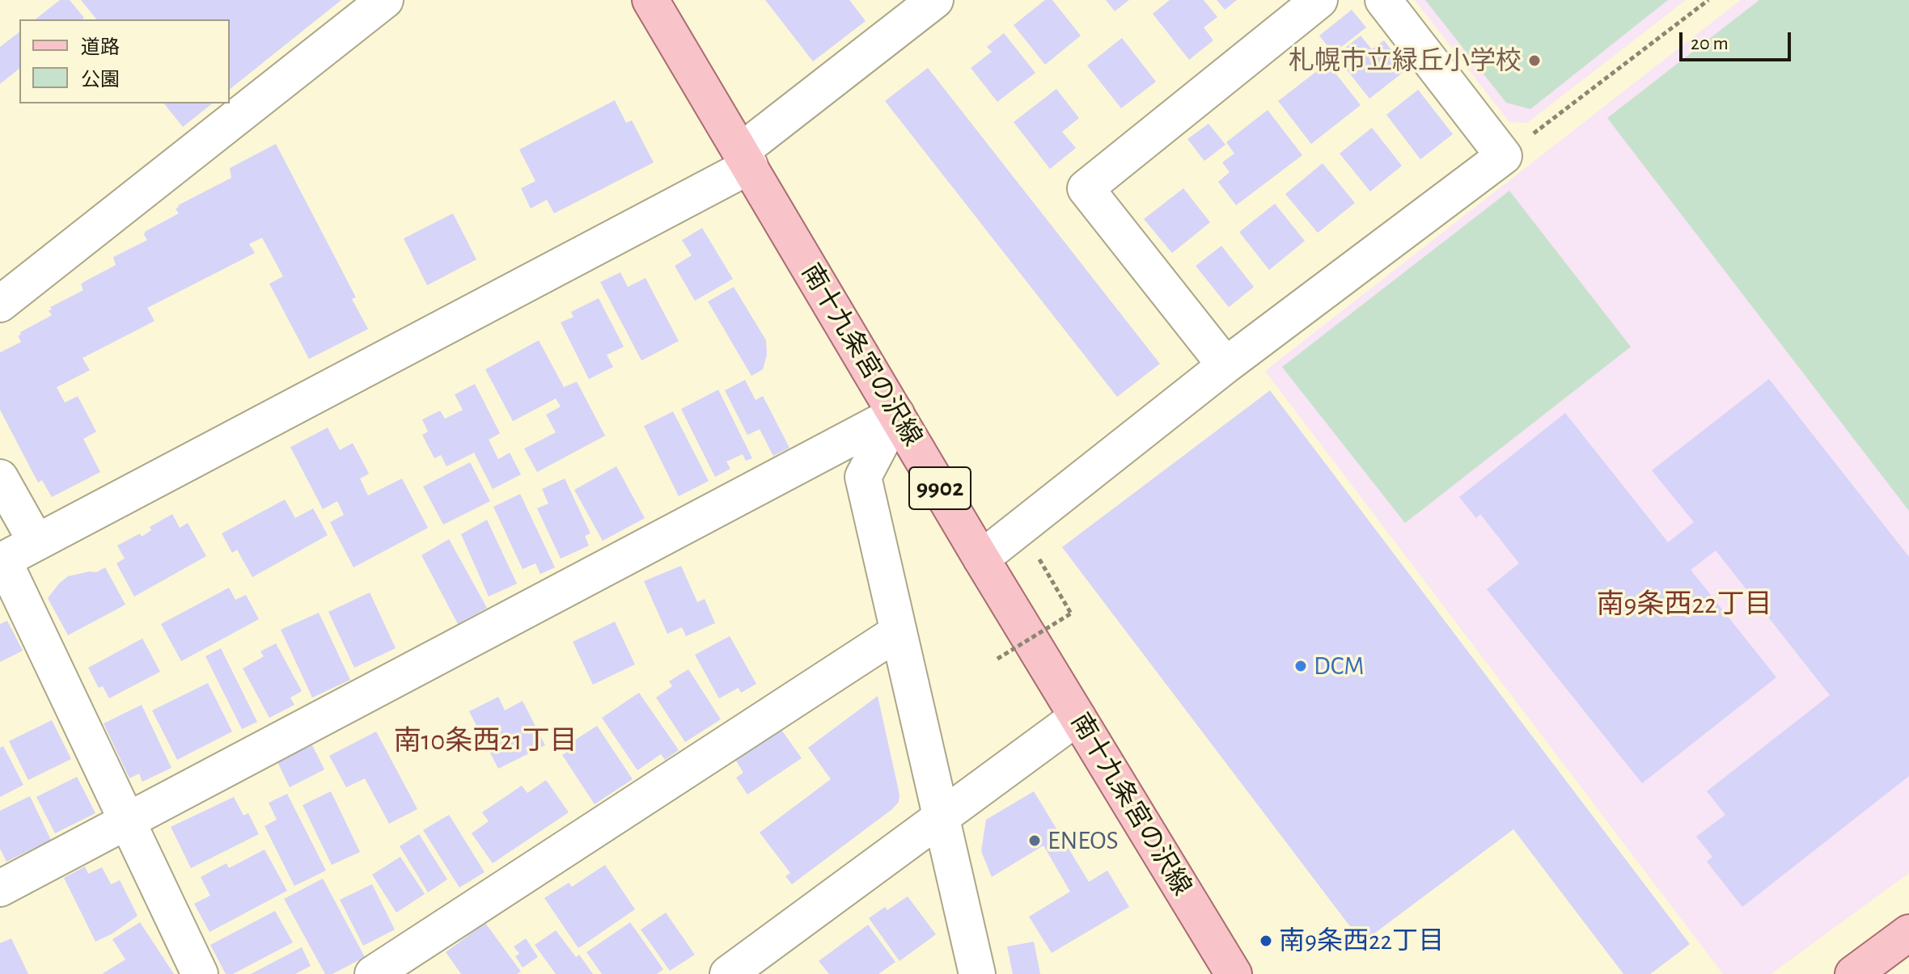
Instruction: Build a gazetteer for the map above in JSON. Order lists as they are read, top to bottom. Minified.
{"streets":{"main road":["南十九条宮の沢線","9902"]},"districts":["南9条西22丁目","南10条西21丁目"],"places":["札幌市立緑丘小学校","DCM","ENEOS","南9条西22丁目"],"legend":["道路","公園"],"scale_bar":"20 m"}
